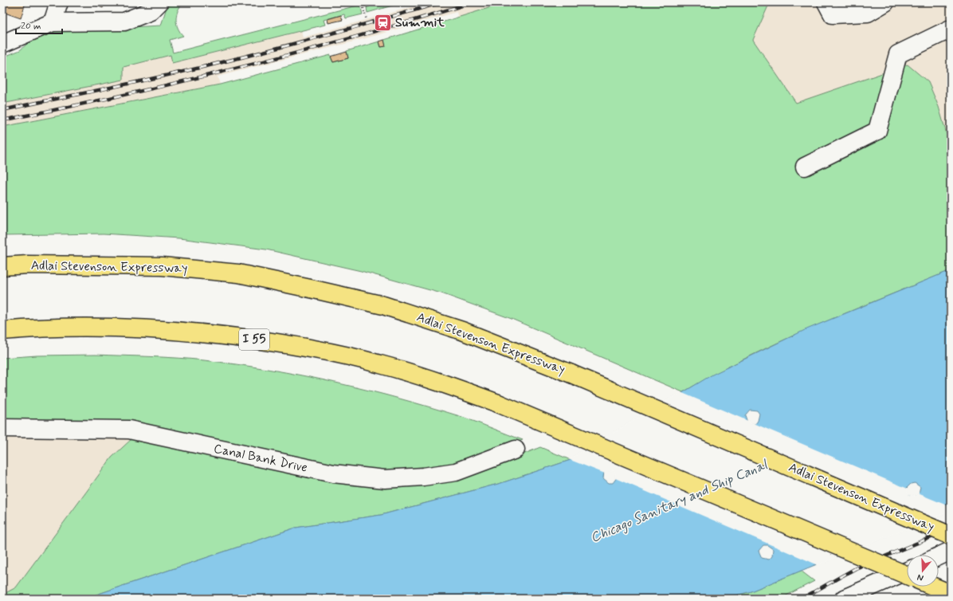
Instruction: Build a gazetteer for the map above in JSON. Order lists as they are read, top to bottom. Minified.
{"streets":{"highway":["Adlai Stevenson Expressway","I 55"],"street":["Canal Bank Drive"]},"water":["Chicago Sanitary and Ship Canal"],"places":{"station":["Summit"]},"scale_bar":"20 m","north":"bottom"}
